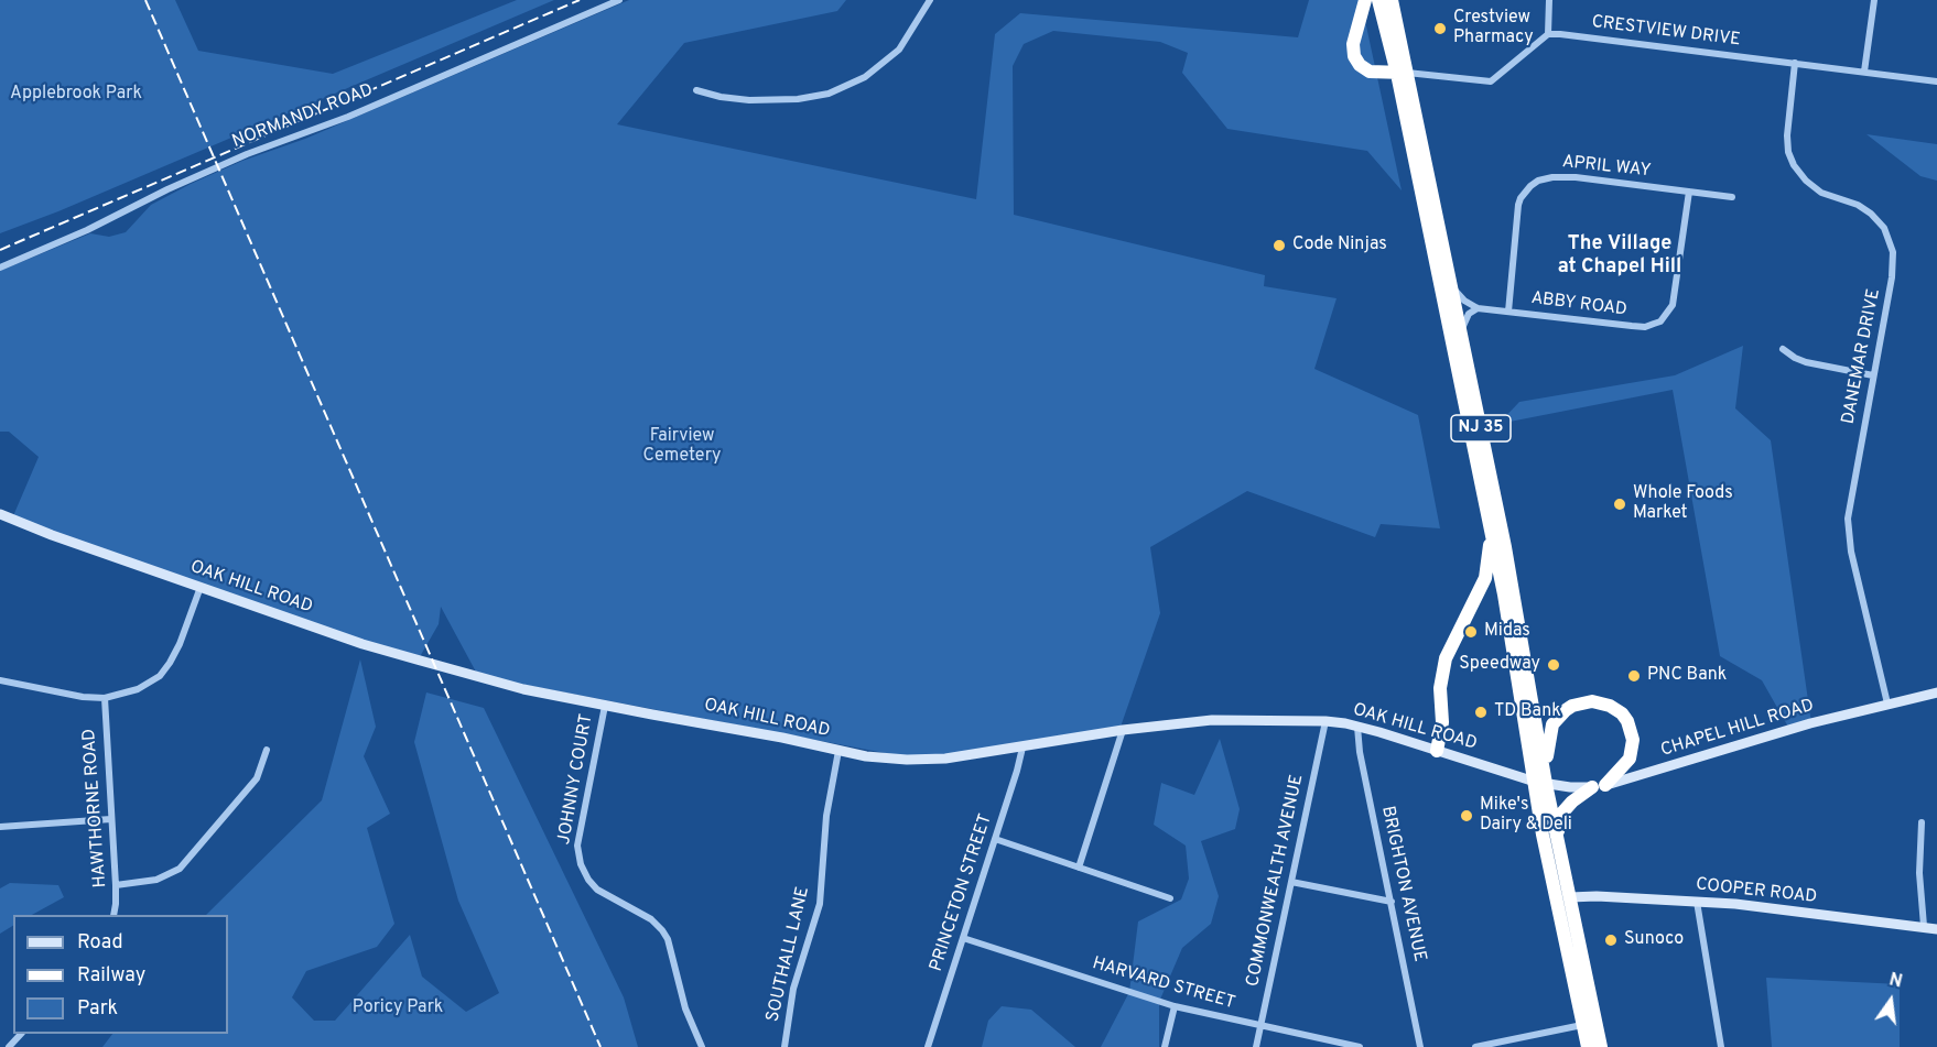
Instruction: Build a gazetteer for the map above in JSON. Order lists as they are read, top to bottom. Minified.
{"streets":{"highway":["NJ 35"],"street":["CRESTVIEW DRIVE","NORMANDY ROAD","APRIL WAY","ABBY ROAD","DANEMAR DRIVE","OAK HILL ROAD","CHAPEL HILL ROAD","JOHNNY COURT","HAWTHORNE ROAD","COMMONWEALTH AVENUE","BRIGHTON AVENUE","COOPER ROAD","PRINCETON STREET","SOUTHALL LANE","HARVARD STREET"]},"crossings":[["CRESTVIEW DRIVE","DANEMAR DRIVE"],["APRIL WAY","ABBY ROAD"],["DANEMAR DRIVE","CHAPEL HILL ROAD"],["NJ 35","OAK HILL ROAD"],["NJ 35","CHAPEL HILL ROAD"],["NJ 35","COOPER ROAD"],["OAK HILL ROAD","CHAPEL HILL ROAD"],["OAK HILL ROAD","JOHNNY COURT"],["OAK HILL ROAD","COMMONWEALTH AVENUE"],["OAK HILL ROAD","BRIGHTON AVENUE"],["OAK HILL ROAD","PRINCETON STREET"],["OAK HILL ROAD","SOUTHALL LANE"],["COMMONWEALTH AVENUE","HARVARD STREET"],["PRINCETON STREET","HARVARD STREET"]],"districts":["The Village at Chapel Hill"],"parks":["Applebrook Park","Fairview Cemetery","Poricy Park"],"places":["Crestview Pharmacy","Code Ninjas","Whole Foods Market","Midas","Speedway","PNC Bank","TD Bank","Mike's Dairy & Deli","Sunoco"],"legend":["Road","Railway","Park"],"north":"top"}
